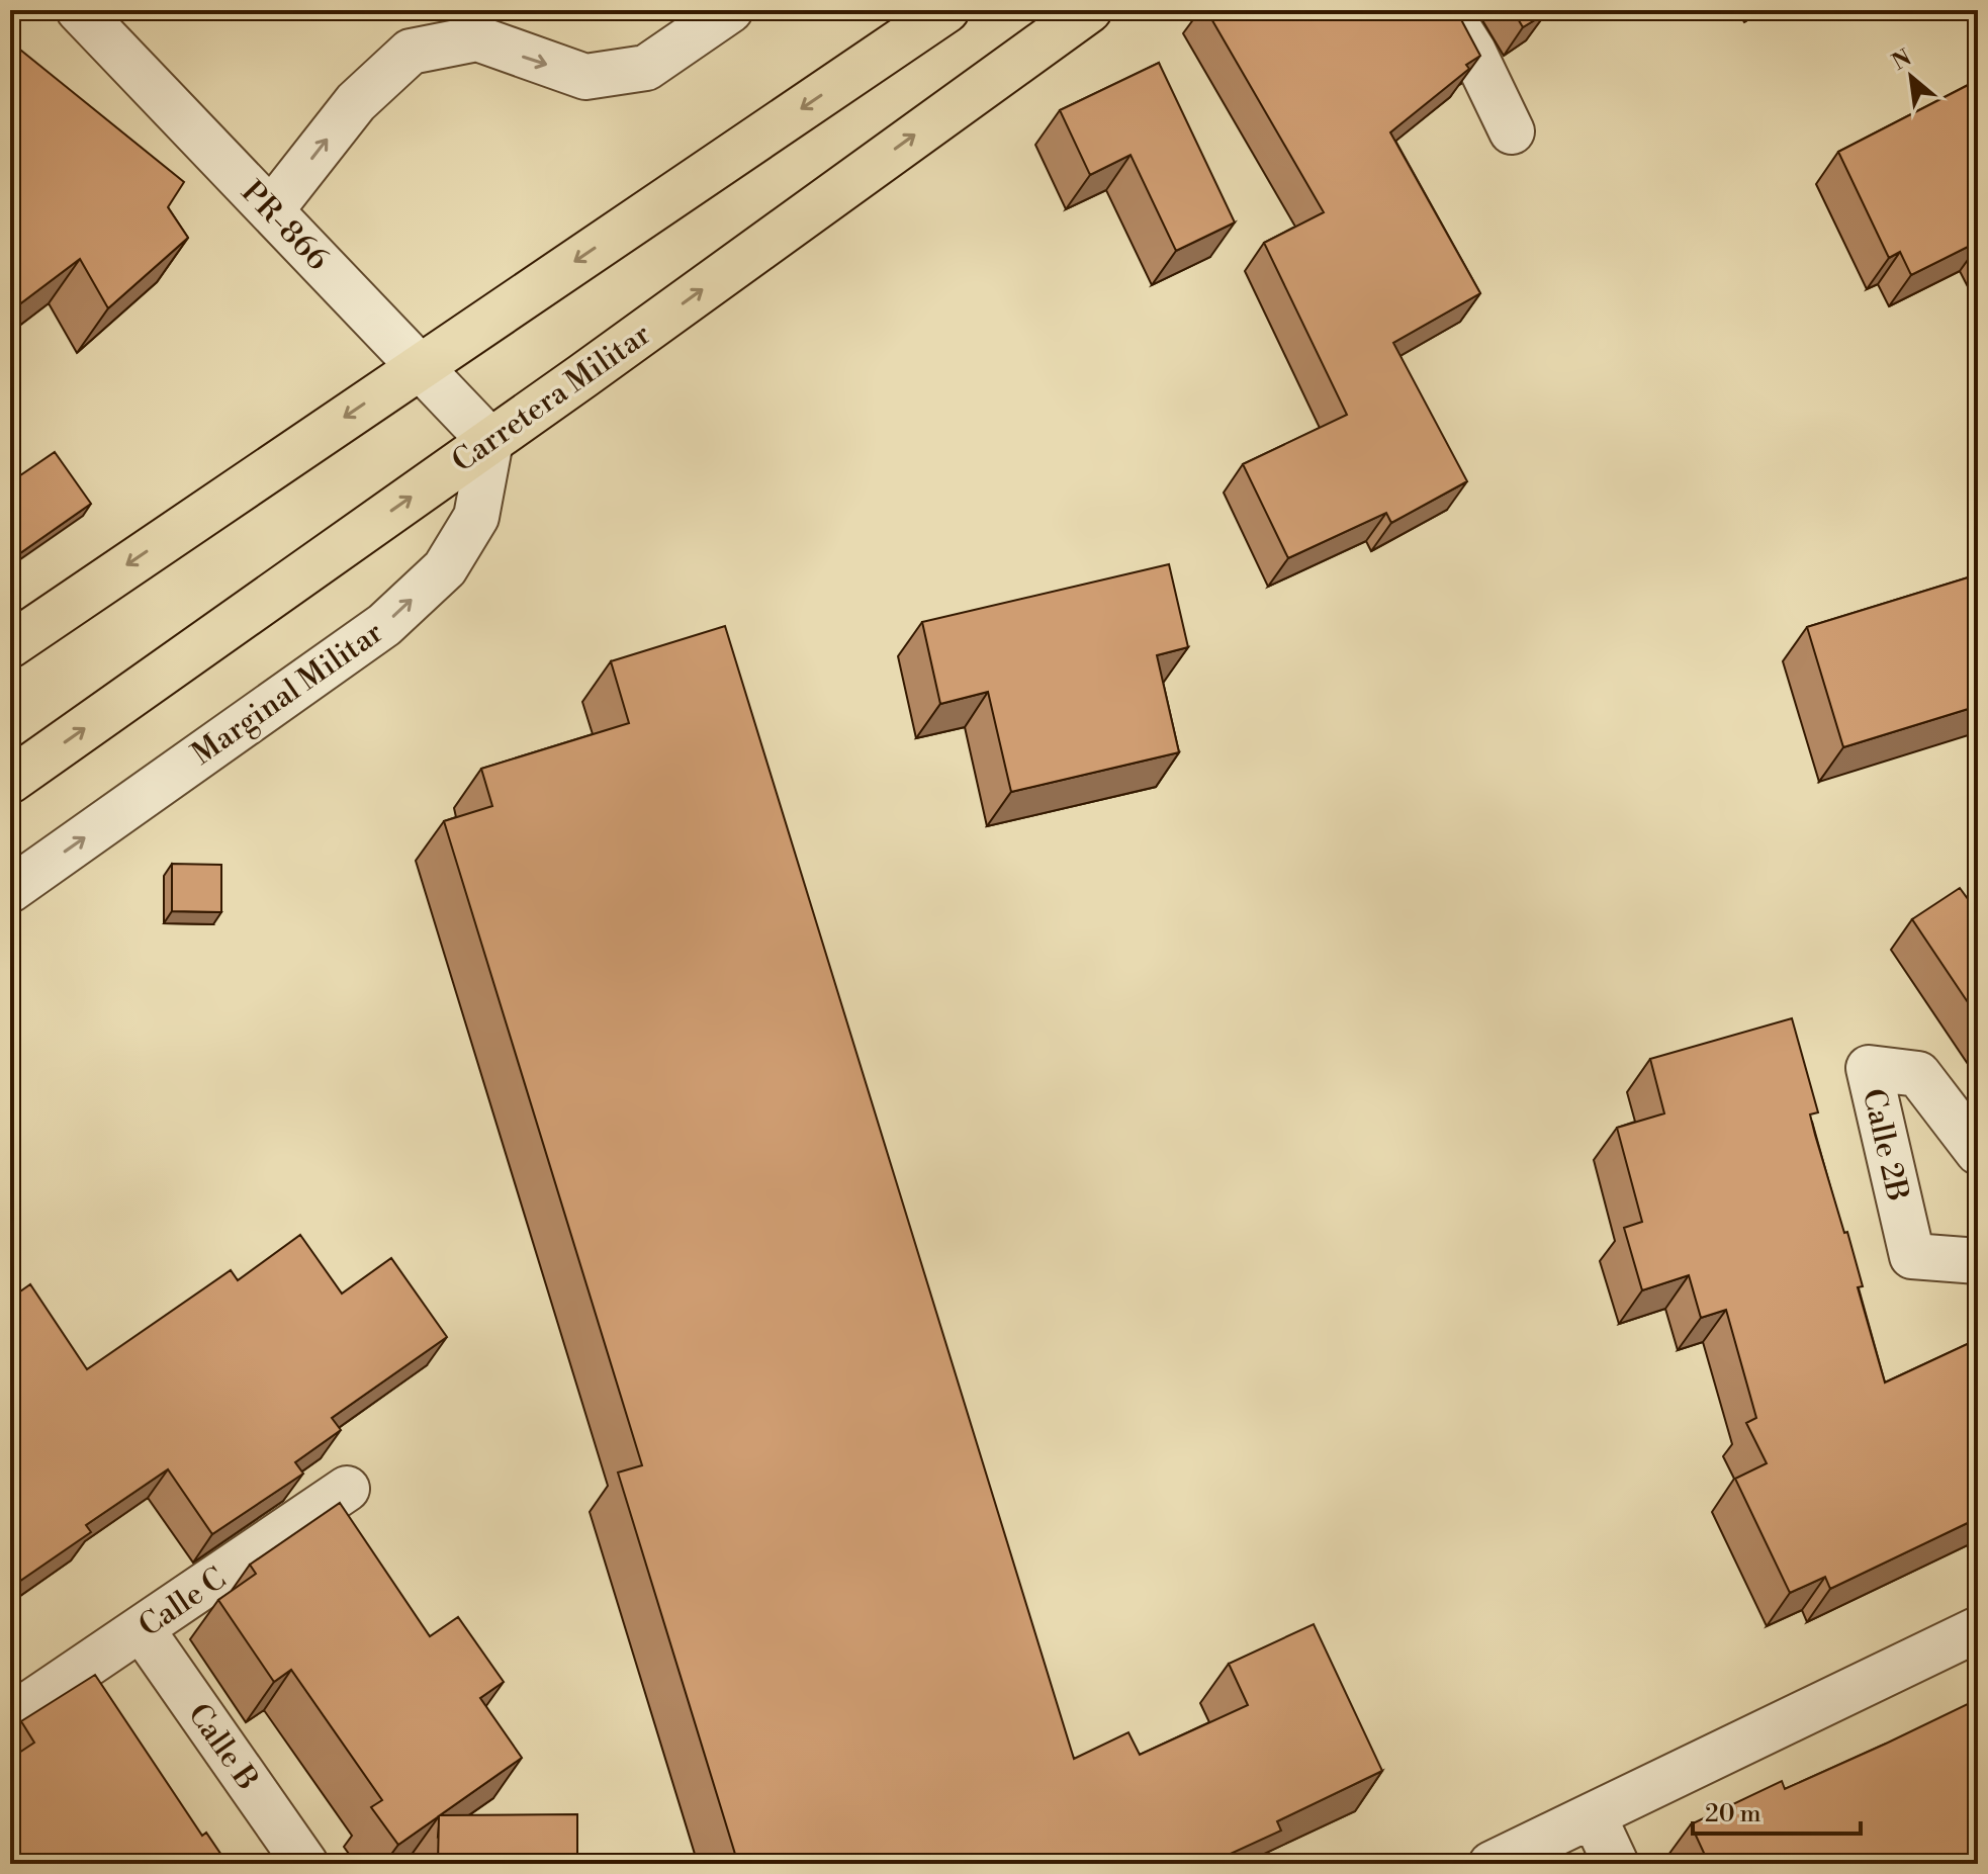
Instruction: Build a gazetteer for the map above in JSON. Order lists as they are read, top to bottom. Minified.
{"streets":{"main road":["Carretera Militar"],"street":["PR-866","Marginal Militar","Calle 2B","Calle C","Calle B"]},"crossings":[["PR-866","Carretera Militar"],["PR-866","Marginal Militar"],["Carretera Militar","Marginal Militar"],["Calle C","Calle B"]],"one_way":["Marginal Militar"],"scale_bar":"20 m","north":"top left"}
